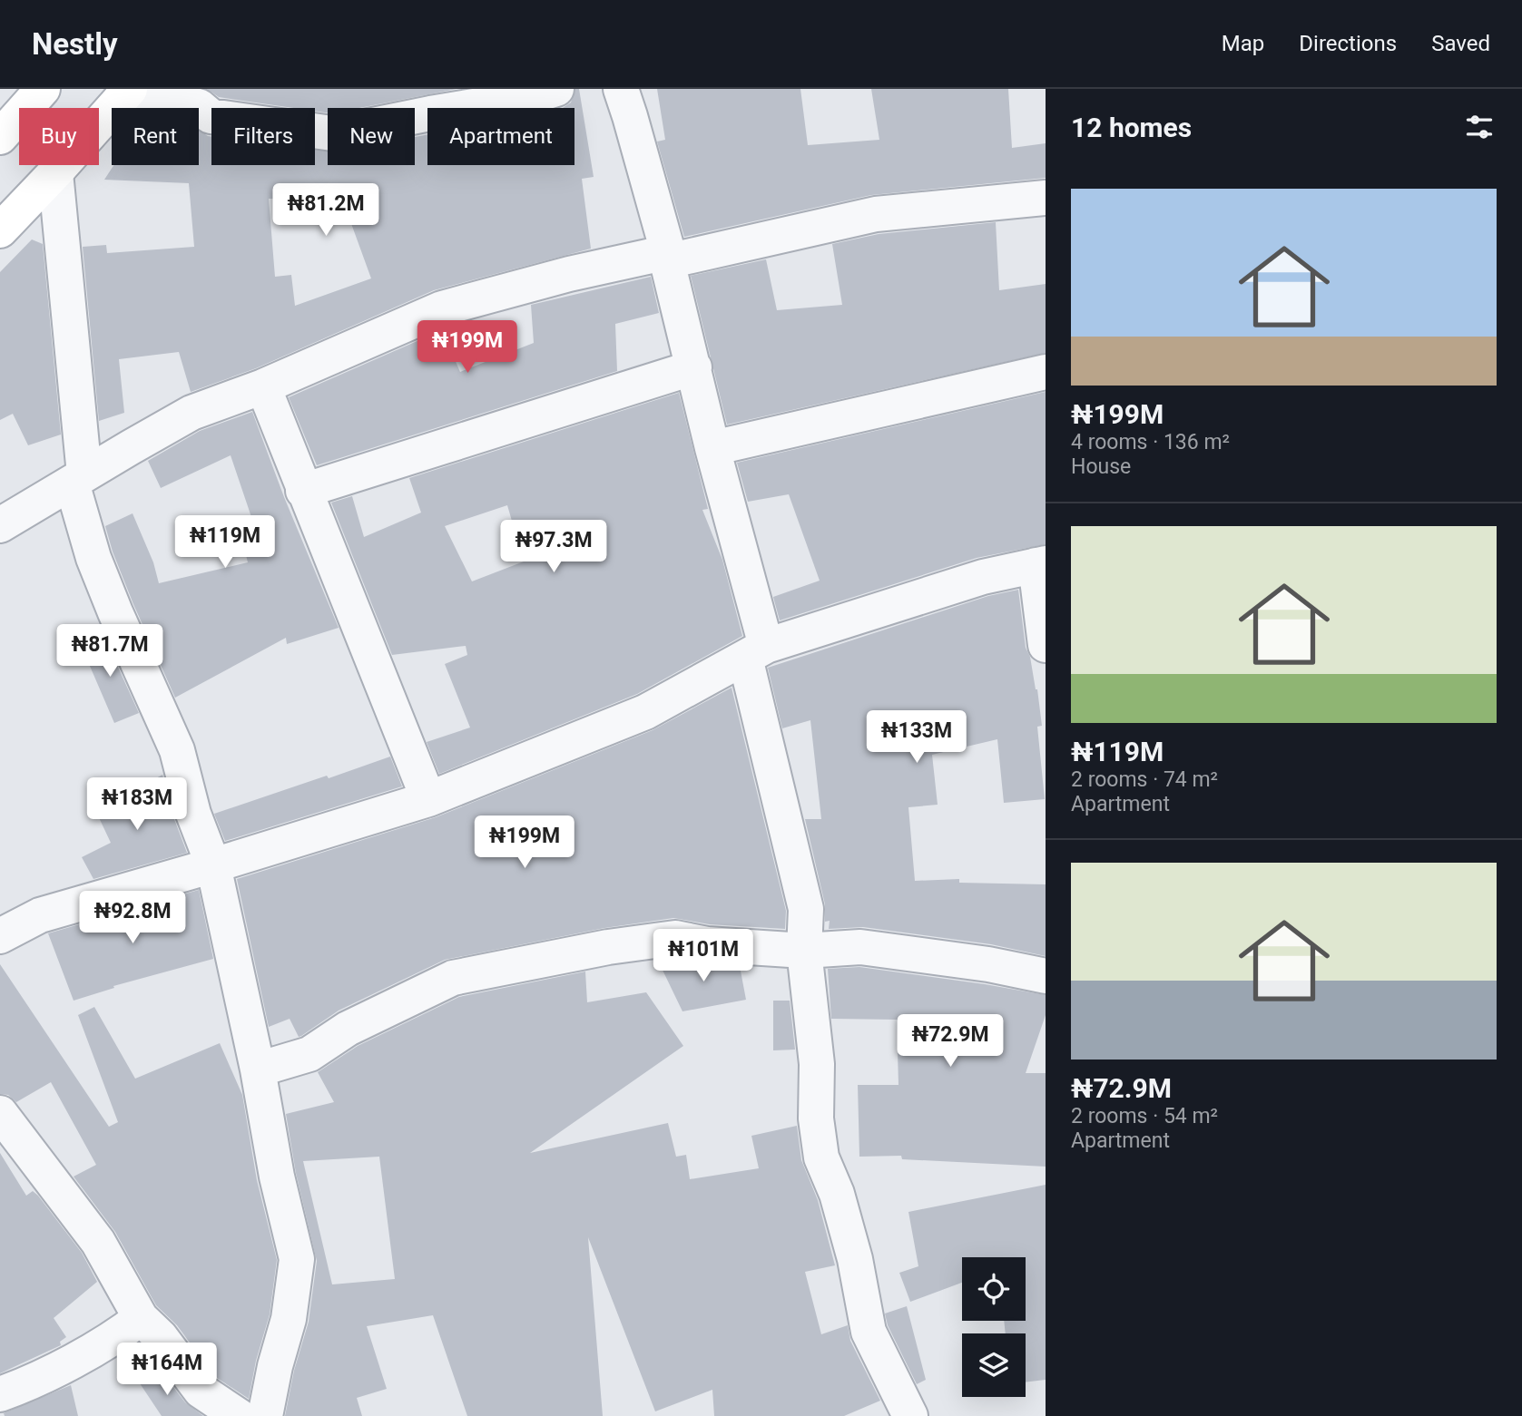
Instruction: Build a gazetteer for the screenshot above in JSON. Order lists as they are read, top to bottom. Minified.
{"page":{"header":"Nestly","nav":["Map","Directions","Saved"],"heading":"12 homes","chip":["Buy","Rent","Filters","New","Apartment"],"list":[{"name":"₦199M","note":"4 rooms · 136 m² · House"},{"name":"₦119M","note":"2 rooms · 74 m² · Apartment"},{"name":"₦72.9M","note":"2 rooms · 54 m² · Apartment"}],"price":["₦81.2M","₦199M","₦119M","₦97.3M","₦81.7M","₦133M","₦183M","₦199M","₦92.8M","₦101M","₦72.9M","₦164M"]}}
